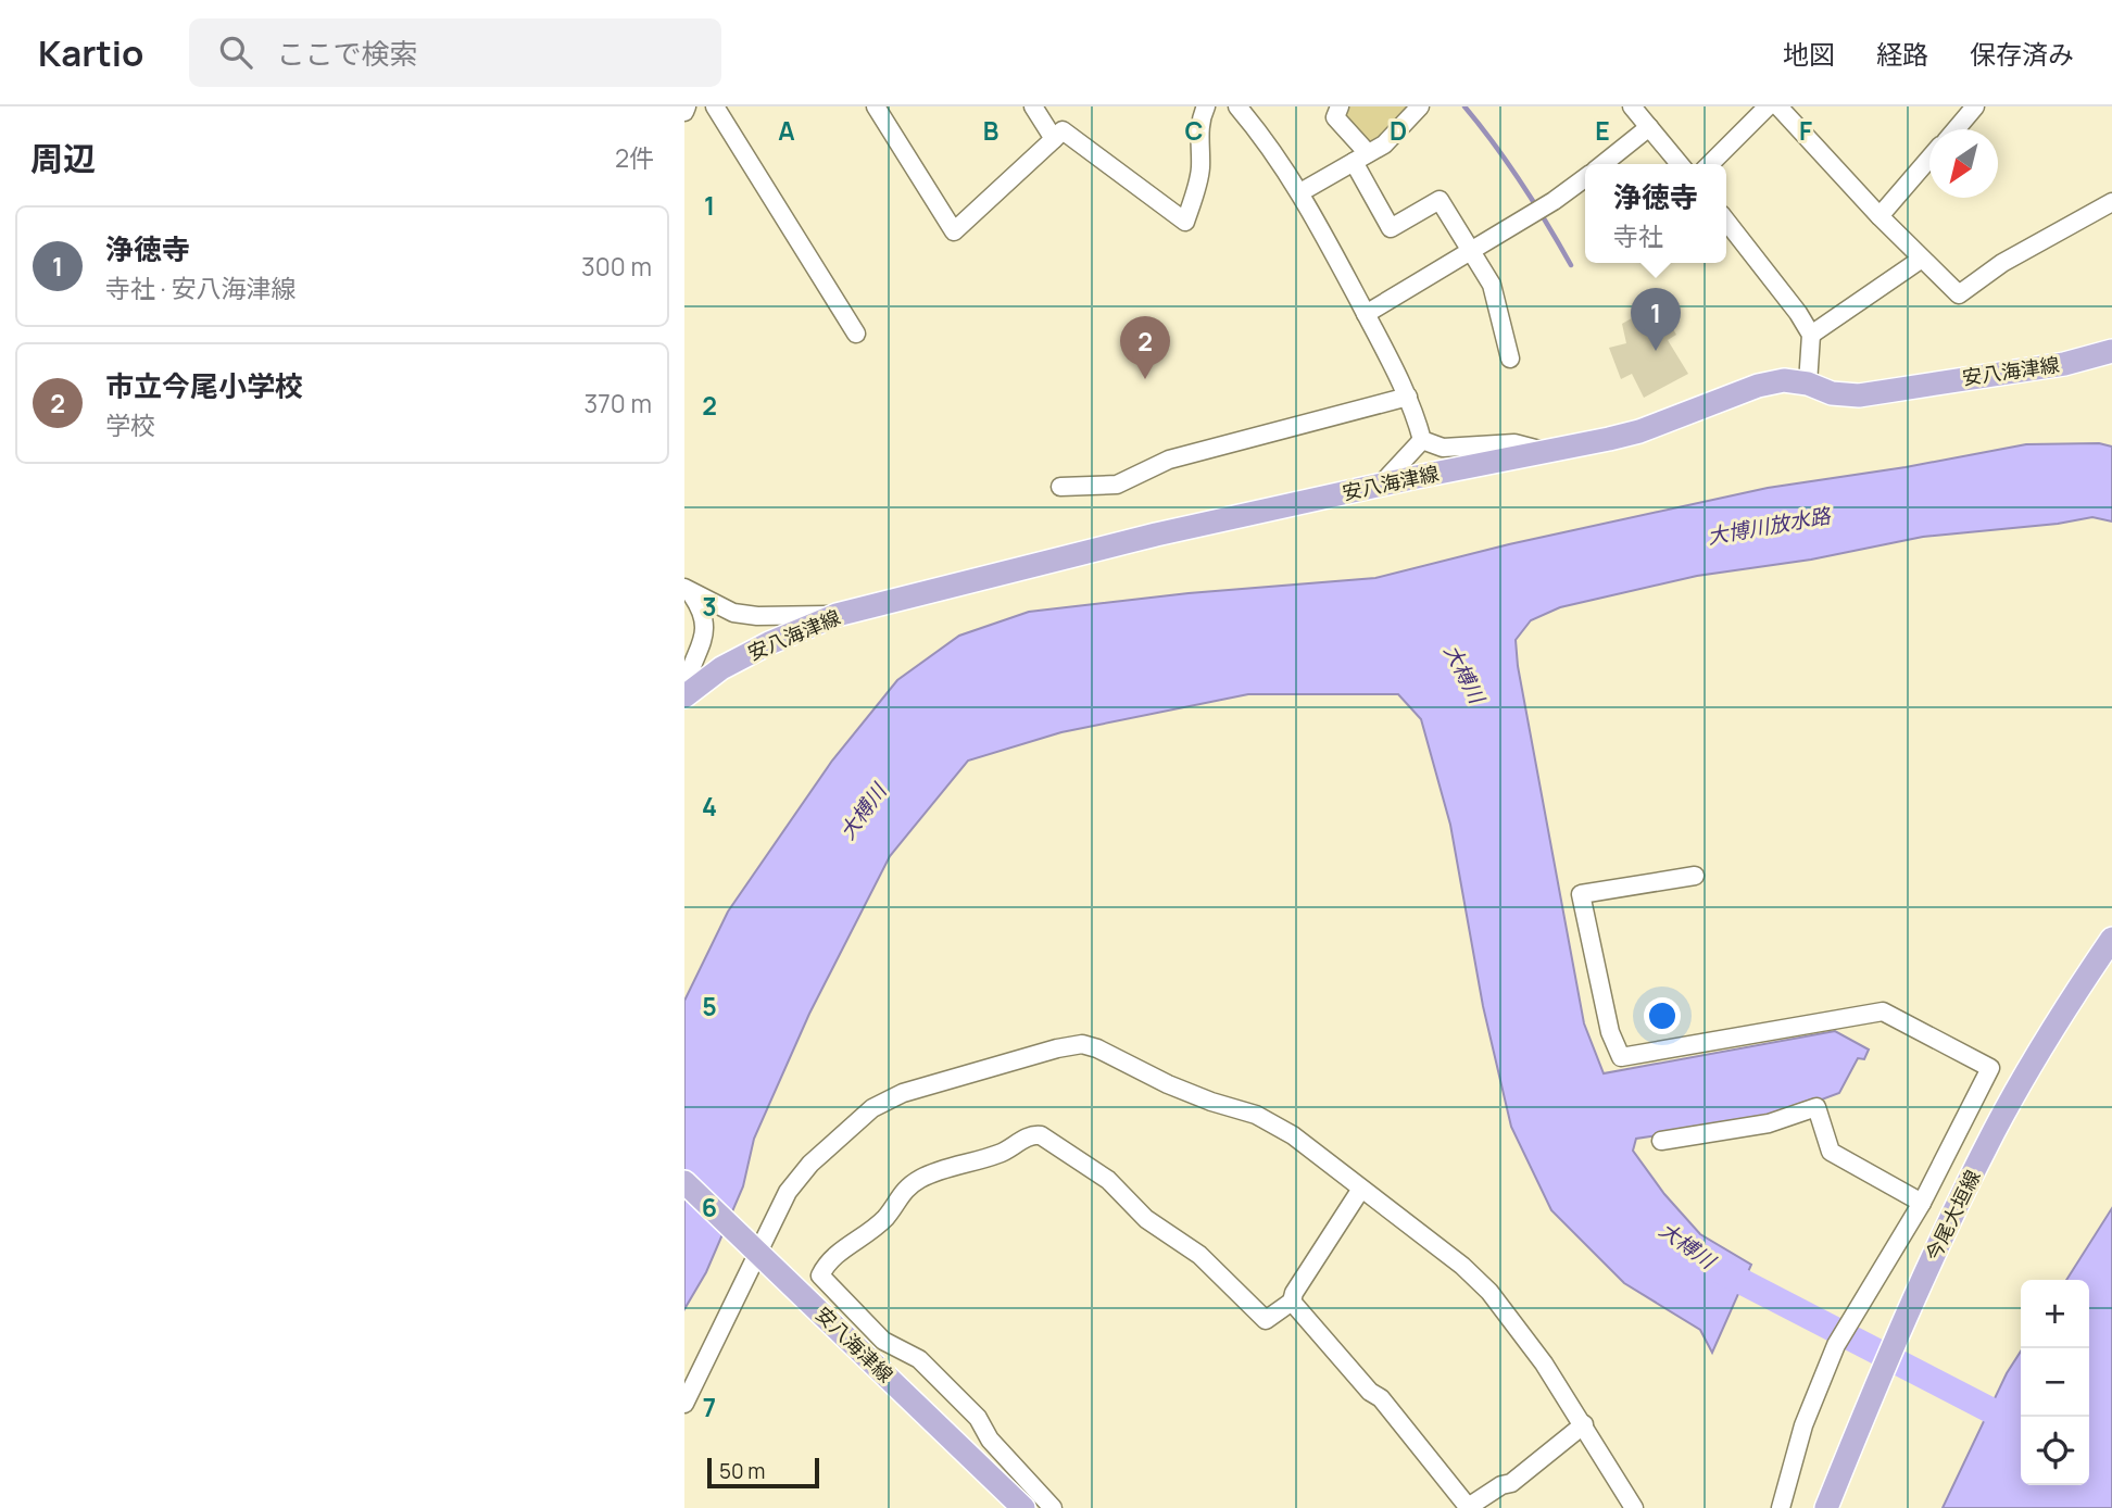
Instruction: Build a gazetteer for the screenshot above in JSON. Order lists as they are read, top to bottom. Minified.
{"streets":{"main road":["安八海津線","今尾大垣線"]},"water":["大博川放水路","大榑川"],"scale_bar":"50 m","north":"bottom left","page":{"header":"Kartio","search":"ここで検索","nav":["地図","経路","保存済み"],"heading":["周辺","2件"],"popup":["浄徳寺","寺社"],"list":[{"mark":"1","name":"浄徳寺","note":"寺社 · 安八海津線","value":"300 m"},{"mark":"2","name":"市立今尾小学校","note":"学校","value":"370 m"}],"pins":["1","2"],"map_buttons":["+","−"],"scale":"50 m"},"grid":{"columns":["A","B","C","D","E","F"],"rows":["1","2","3","4","5","6","7"]}}
